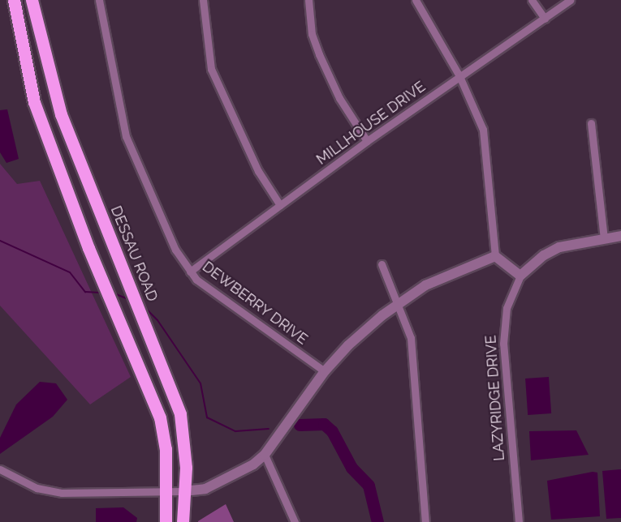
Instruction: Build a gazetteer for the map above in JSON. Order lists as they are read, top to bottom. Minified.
{"streets":{"main road":["DESSAU ROAD"],"street":["MILLHOUSE DRIVE","DEWBERRY DRIVE","LAZYRIDGE DRIVE"]},"crossings":[["MILLHOUSE DRIVE","DEWBERRY DRIVE"]]}
